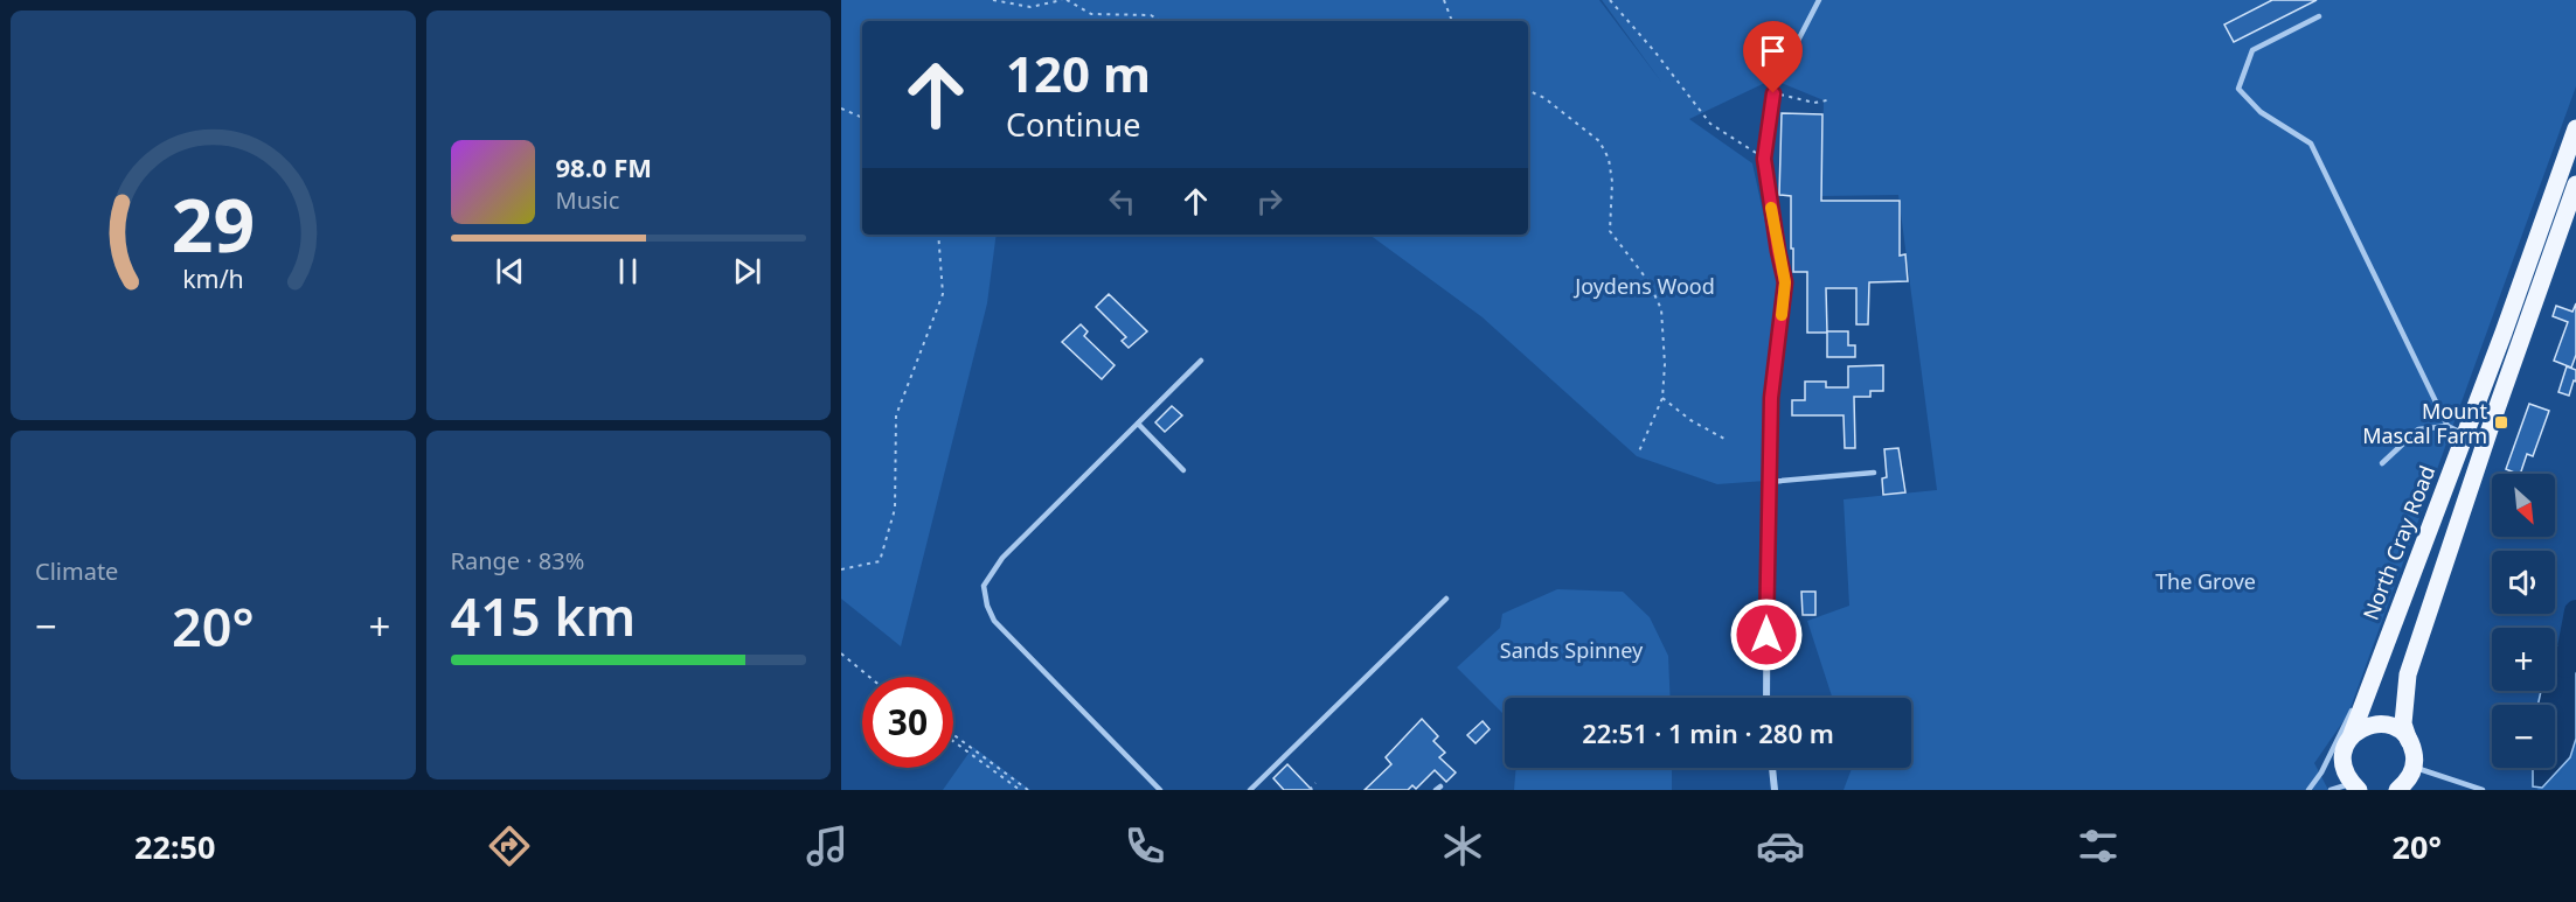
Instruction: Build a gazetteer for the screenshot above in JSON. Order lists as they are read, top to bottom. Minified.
{"streets":{"main road":["North Cray Road"]},"parks":["Joydens Wood","The Grove","Sands Spinney"],"places":{"transit":["Mount Mascal Farm"]},"north":"bottom right","page":{"turn":["120 m","Continue"],"song":["98.0 FM","Music"],"tile":["Climate",["Range · 83%","415 km"]],"map_buttons":["+","−"],"heat":["−","20°","+"],"limit":"30","trip":"22:51 · 1 min · 280 m","tabs":["22:50","20°"],"gauge":["29","km/h"]}}
